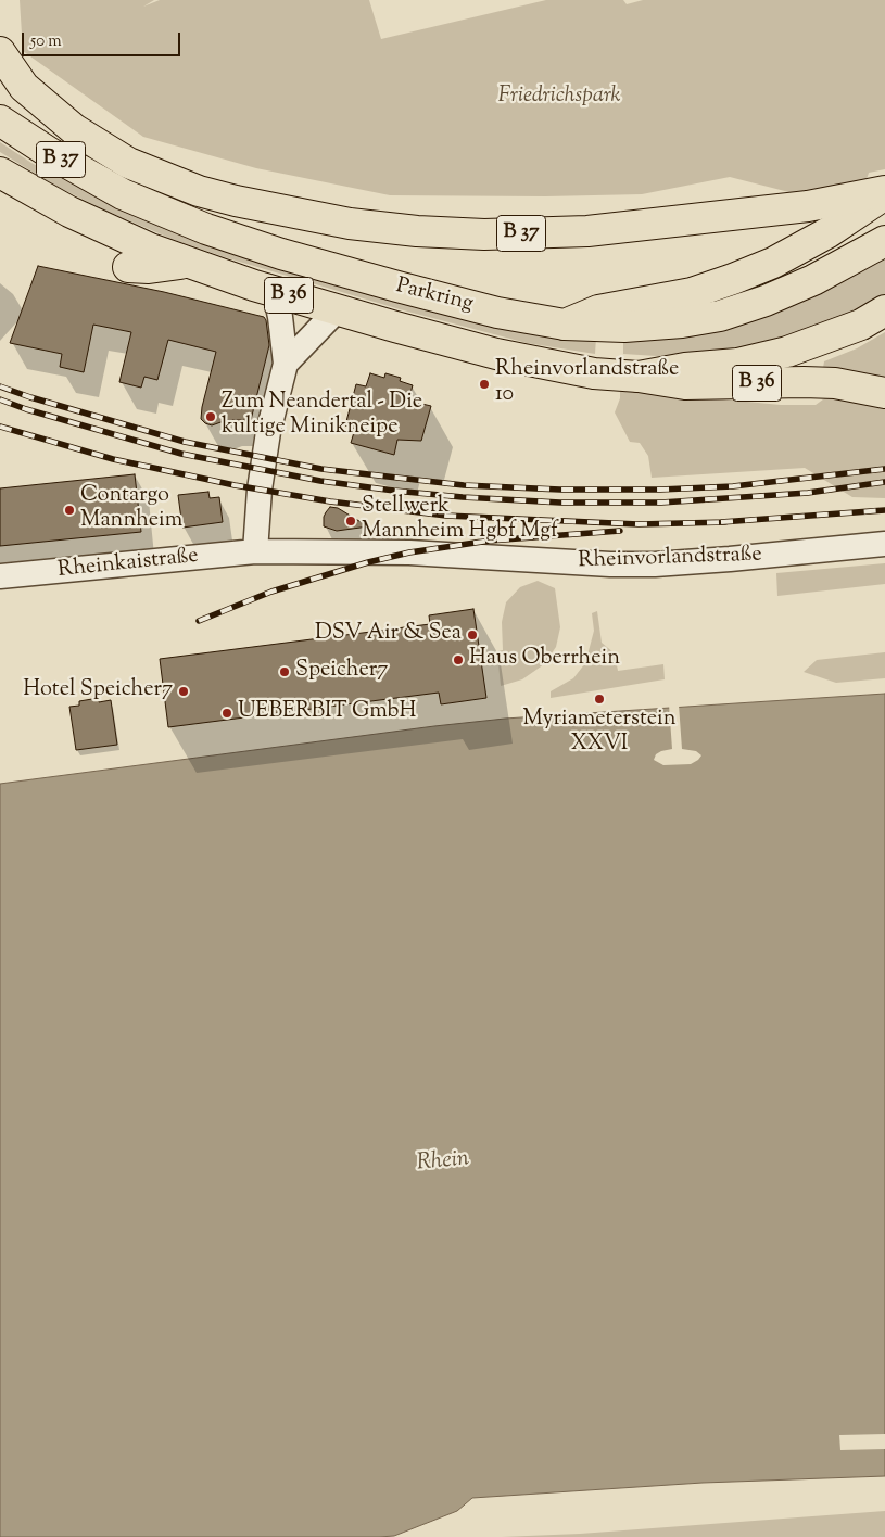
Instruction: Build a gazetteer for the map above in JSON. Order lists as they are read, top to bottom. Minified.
{"streets":{"main road":["B 37","B 36","Parkring"],"street":["Rheinvorlandstraße","Rheinkaistraße"]},"crossings":[["B 36","Parkring"],["Rheinvorlandstraße","Rheinkaistraße"]],"water":["Rhein"],"parks":["Friedrichspark"],"places":["Rheinvorlandstraße 10","Zum Neandertal - Die kultige Minikneipe","Contargo Mannheim","Stellwerk Mannheim Hgbf Mgf","DSV Air & Sea","Haus Oberrhein","Speicher7","Hotel Speicher7","Myriameterstein XXVI","UEBERBIT GmbH"],"scale_bar":"50 m"}
